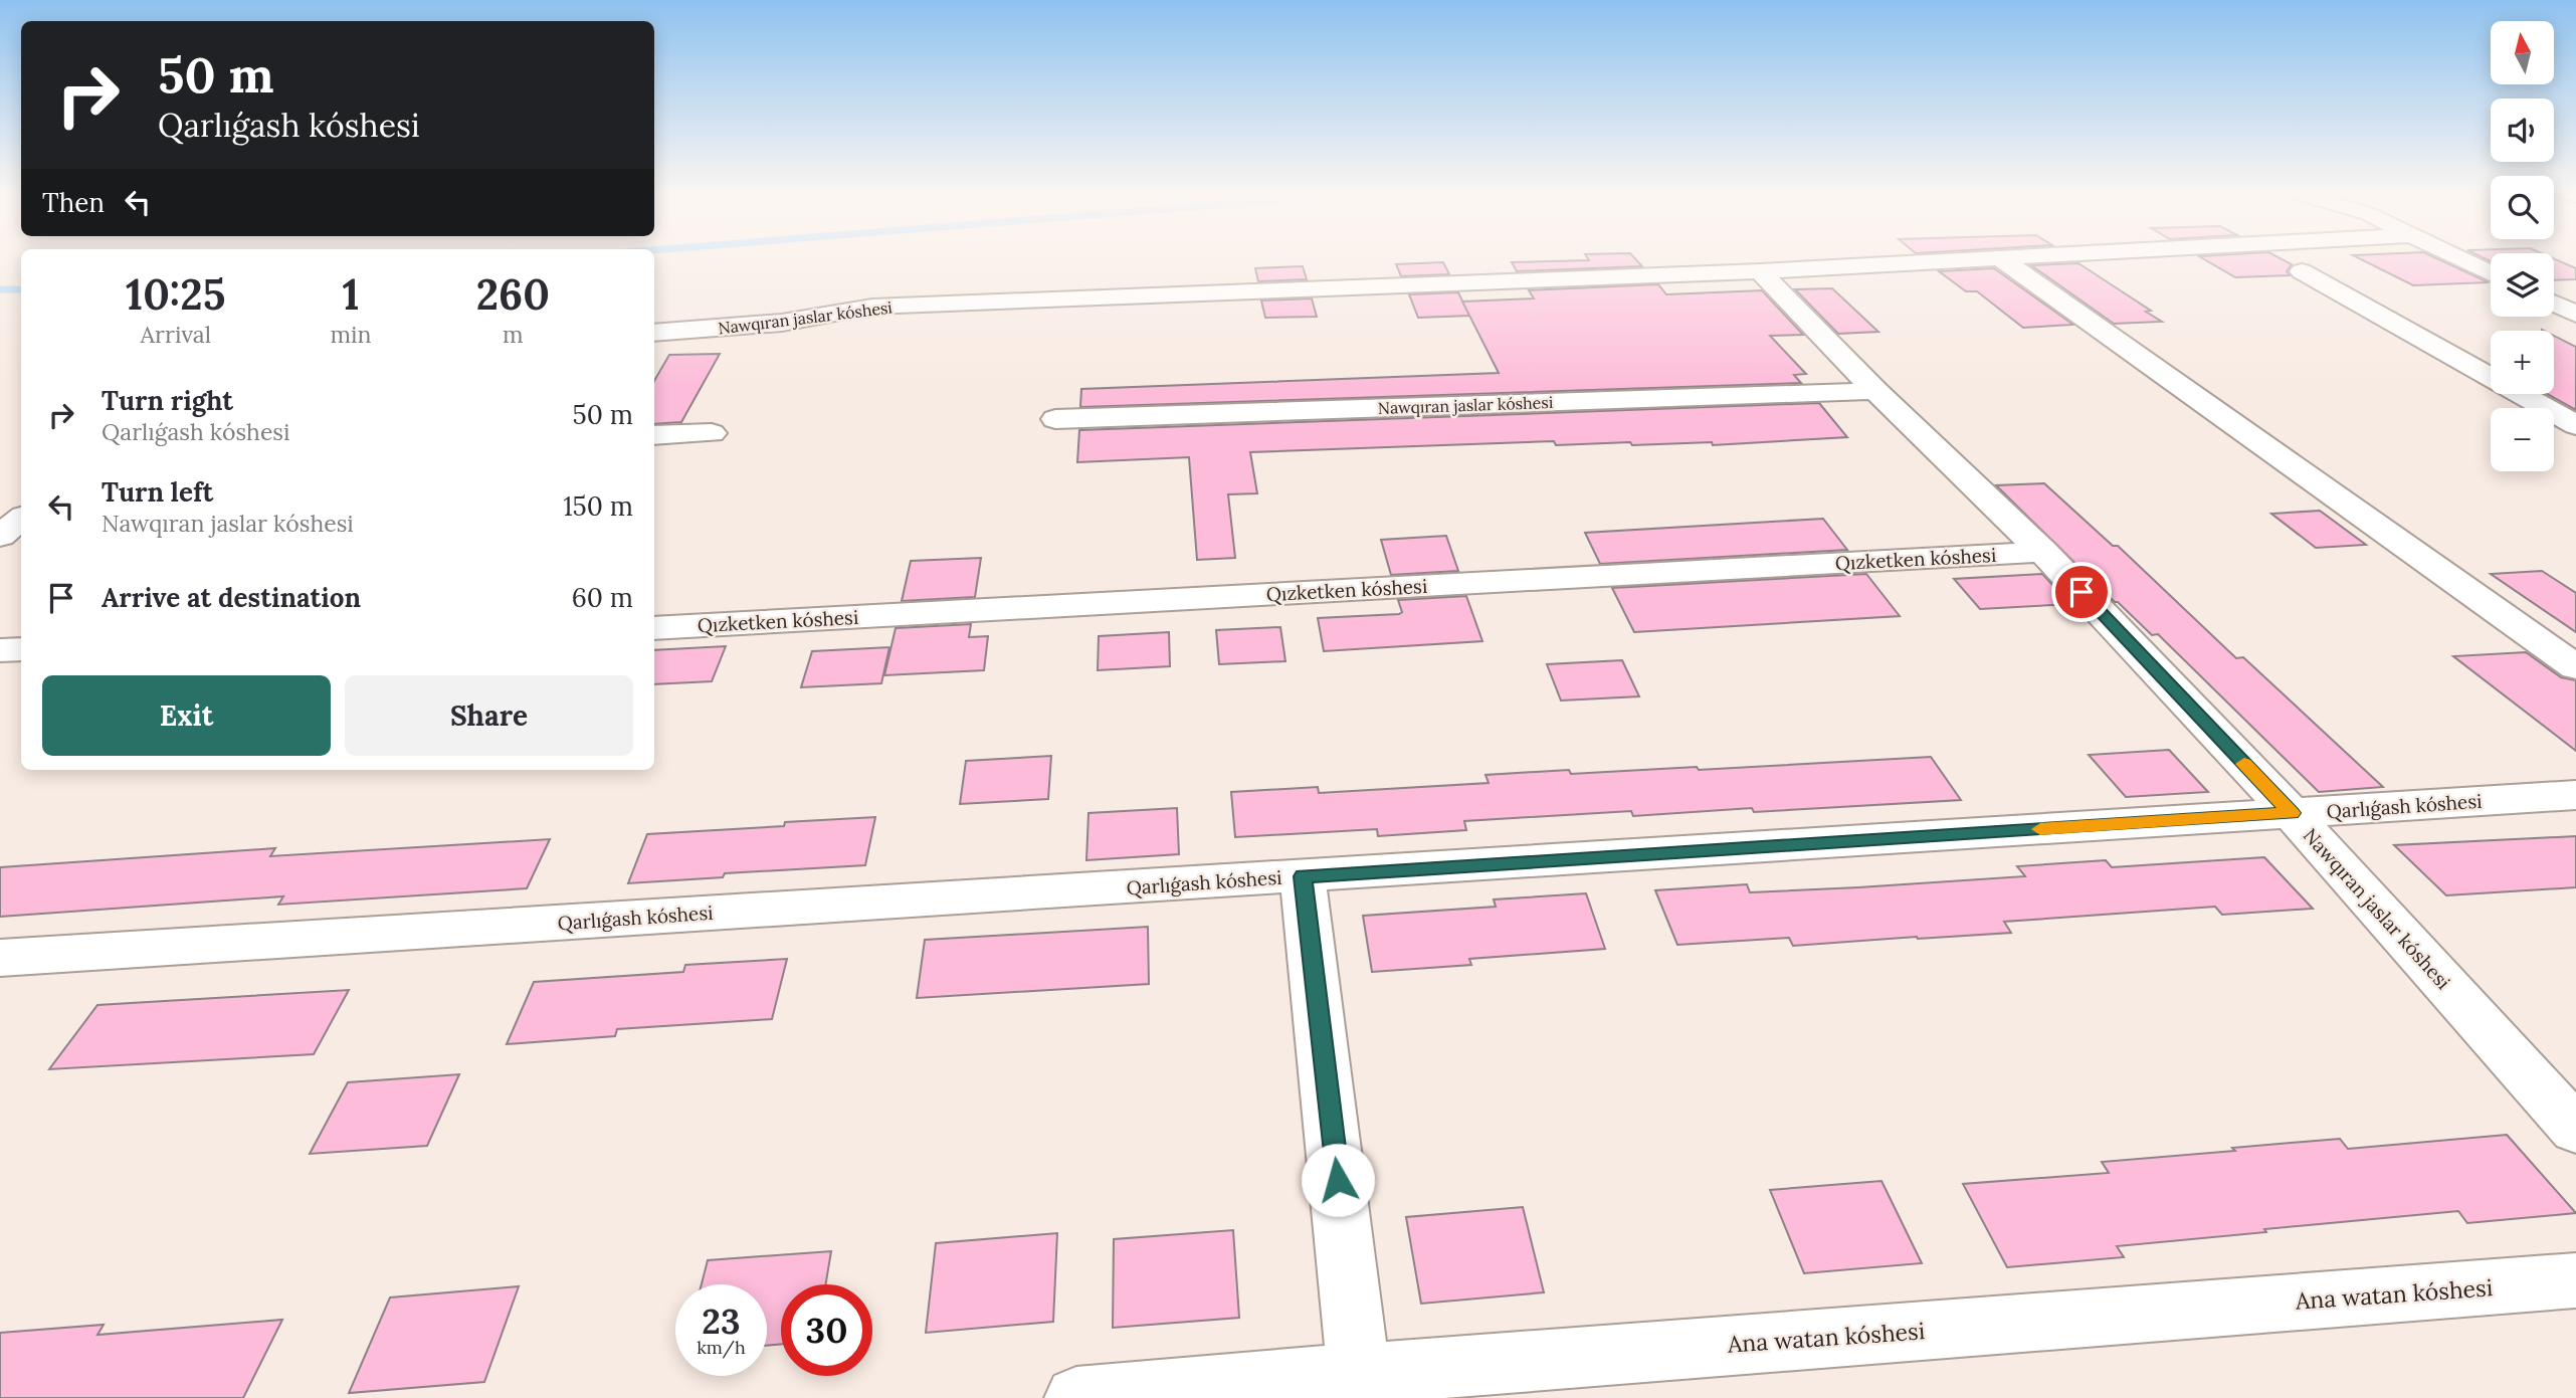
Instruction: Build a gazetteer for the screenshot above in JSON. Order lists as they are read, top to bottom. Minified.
{"streets":{"street":["Nawqıran jaslar kóshesi","Qızketken kóshesi","Qarlıǵash kóshesi","Ana watan kóshesi"]},"crossings":[["Nawqıran jaslar kóshesi","Qızketken kóshesi"],["Nawqıran jaslar kóshesi","Qarlıǵash kóshesi"]],"north":"top","page":{"map_buttons":["+","−"],"turn":["50 m","Qarlıǵash kóshesi"],"then":"Then","eta":["10:25","Arrival","1","min","260","m"],"list":[{"name":"Turn right","note":"Qarlıǵash kóshesi","value":"50 m"},{"name":"Turn left","note":"Nawqıran jaslar kóshesi","value":"150 m"},{"name":"Arrive at destination","value":"60 m"}],"buttons":["Exit","Share"],"speed":"23 km/h","limit":"30"}}
